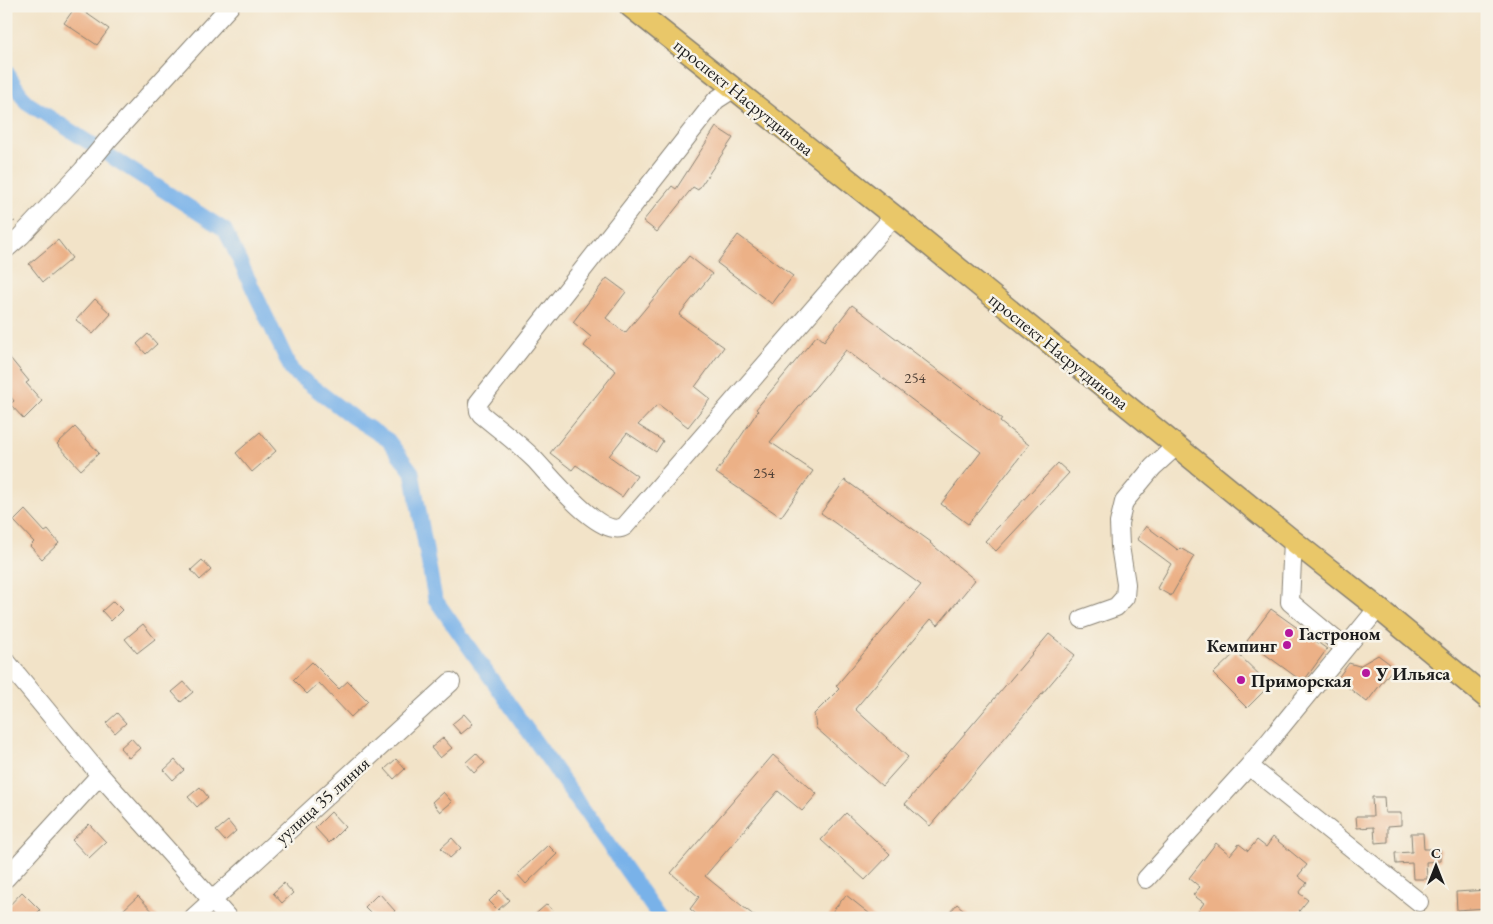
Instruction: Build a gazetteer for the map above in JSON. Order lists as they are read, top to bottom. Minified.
{"streets":{"main road":["проспект Насрутдинова"],"street":["уулица 35 линия"]},"places":["Гастроном","Кемпинг","У Ильяса","Приморская"],"house_numbers":["254","254"],"north":"top"}
